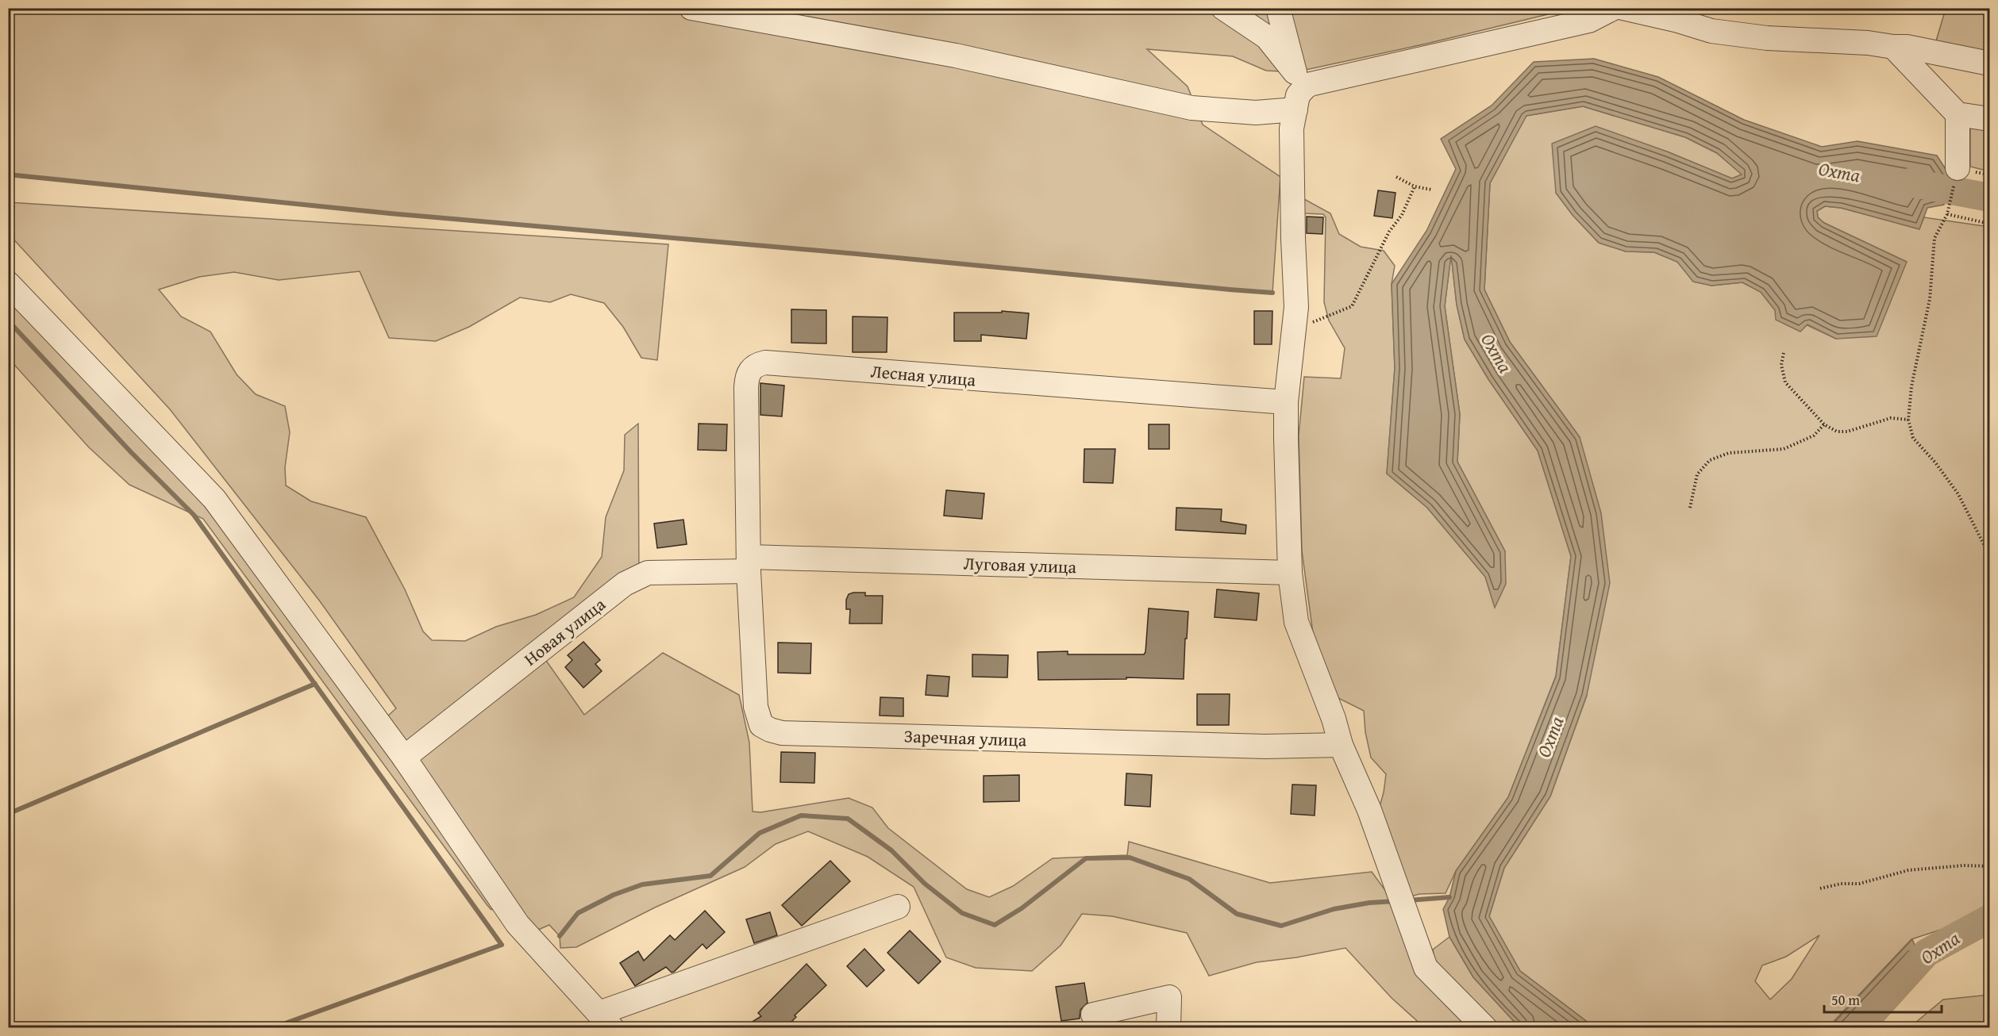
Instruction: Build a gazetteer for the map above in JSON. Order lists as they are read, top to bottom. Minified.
{"streets":{"street":["Лесная улица","Луговая улица","Новая улица","Заречная улица"]},"crossings":[["Лесная улица","Луговая улица"],["Лесная улица","Новая улица"],["Лесная улица","Заречная улица"],["Луговая улица","Новая улица"],["Луговая улица","Заречная улица"],["Новая улица","Заречная улица"]],"water":["Охта"],"scale_bar":"50 m"}
